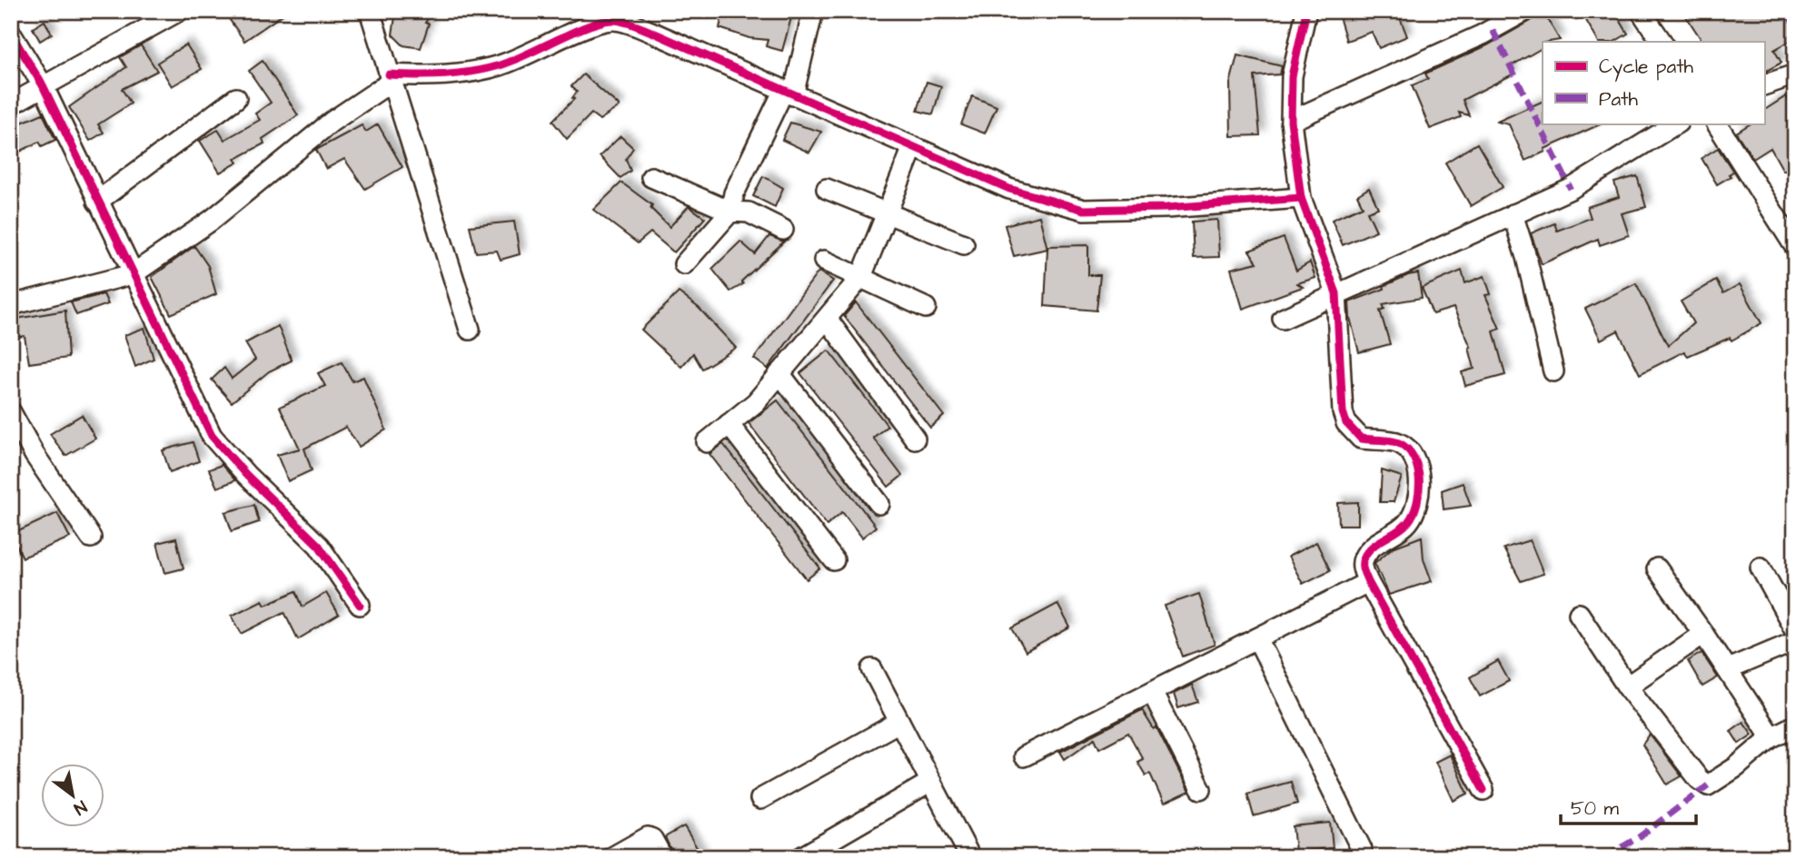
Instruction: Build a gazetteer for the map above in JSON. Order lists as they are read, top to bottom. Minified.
{"legend":["Cycle path","Path"],"scale_bar":"50 m","north":"bottom right"}
